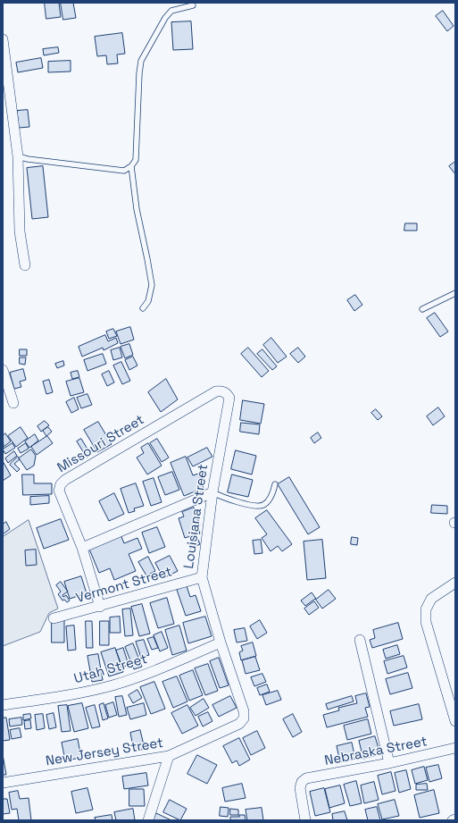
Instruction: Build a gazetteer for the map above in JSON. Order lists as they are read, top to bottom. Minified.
{"streets":{"street":["Missouri Street","Louisiana Street","Vermont Street","Utah Street","Nebraska Street","New Jersey Street"]},"crossings":[["Missouri Street","Louisiana Street"],["Missouri Street","Vermont Street"],["Louisiana Street","Vermont Street"],["Louisiana Street","Utah Street"],["Louisiana Street","New Jersey Street"]]}
